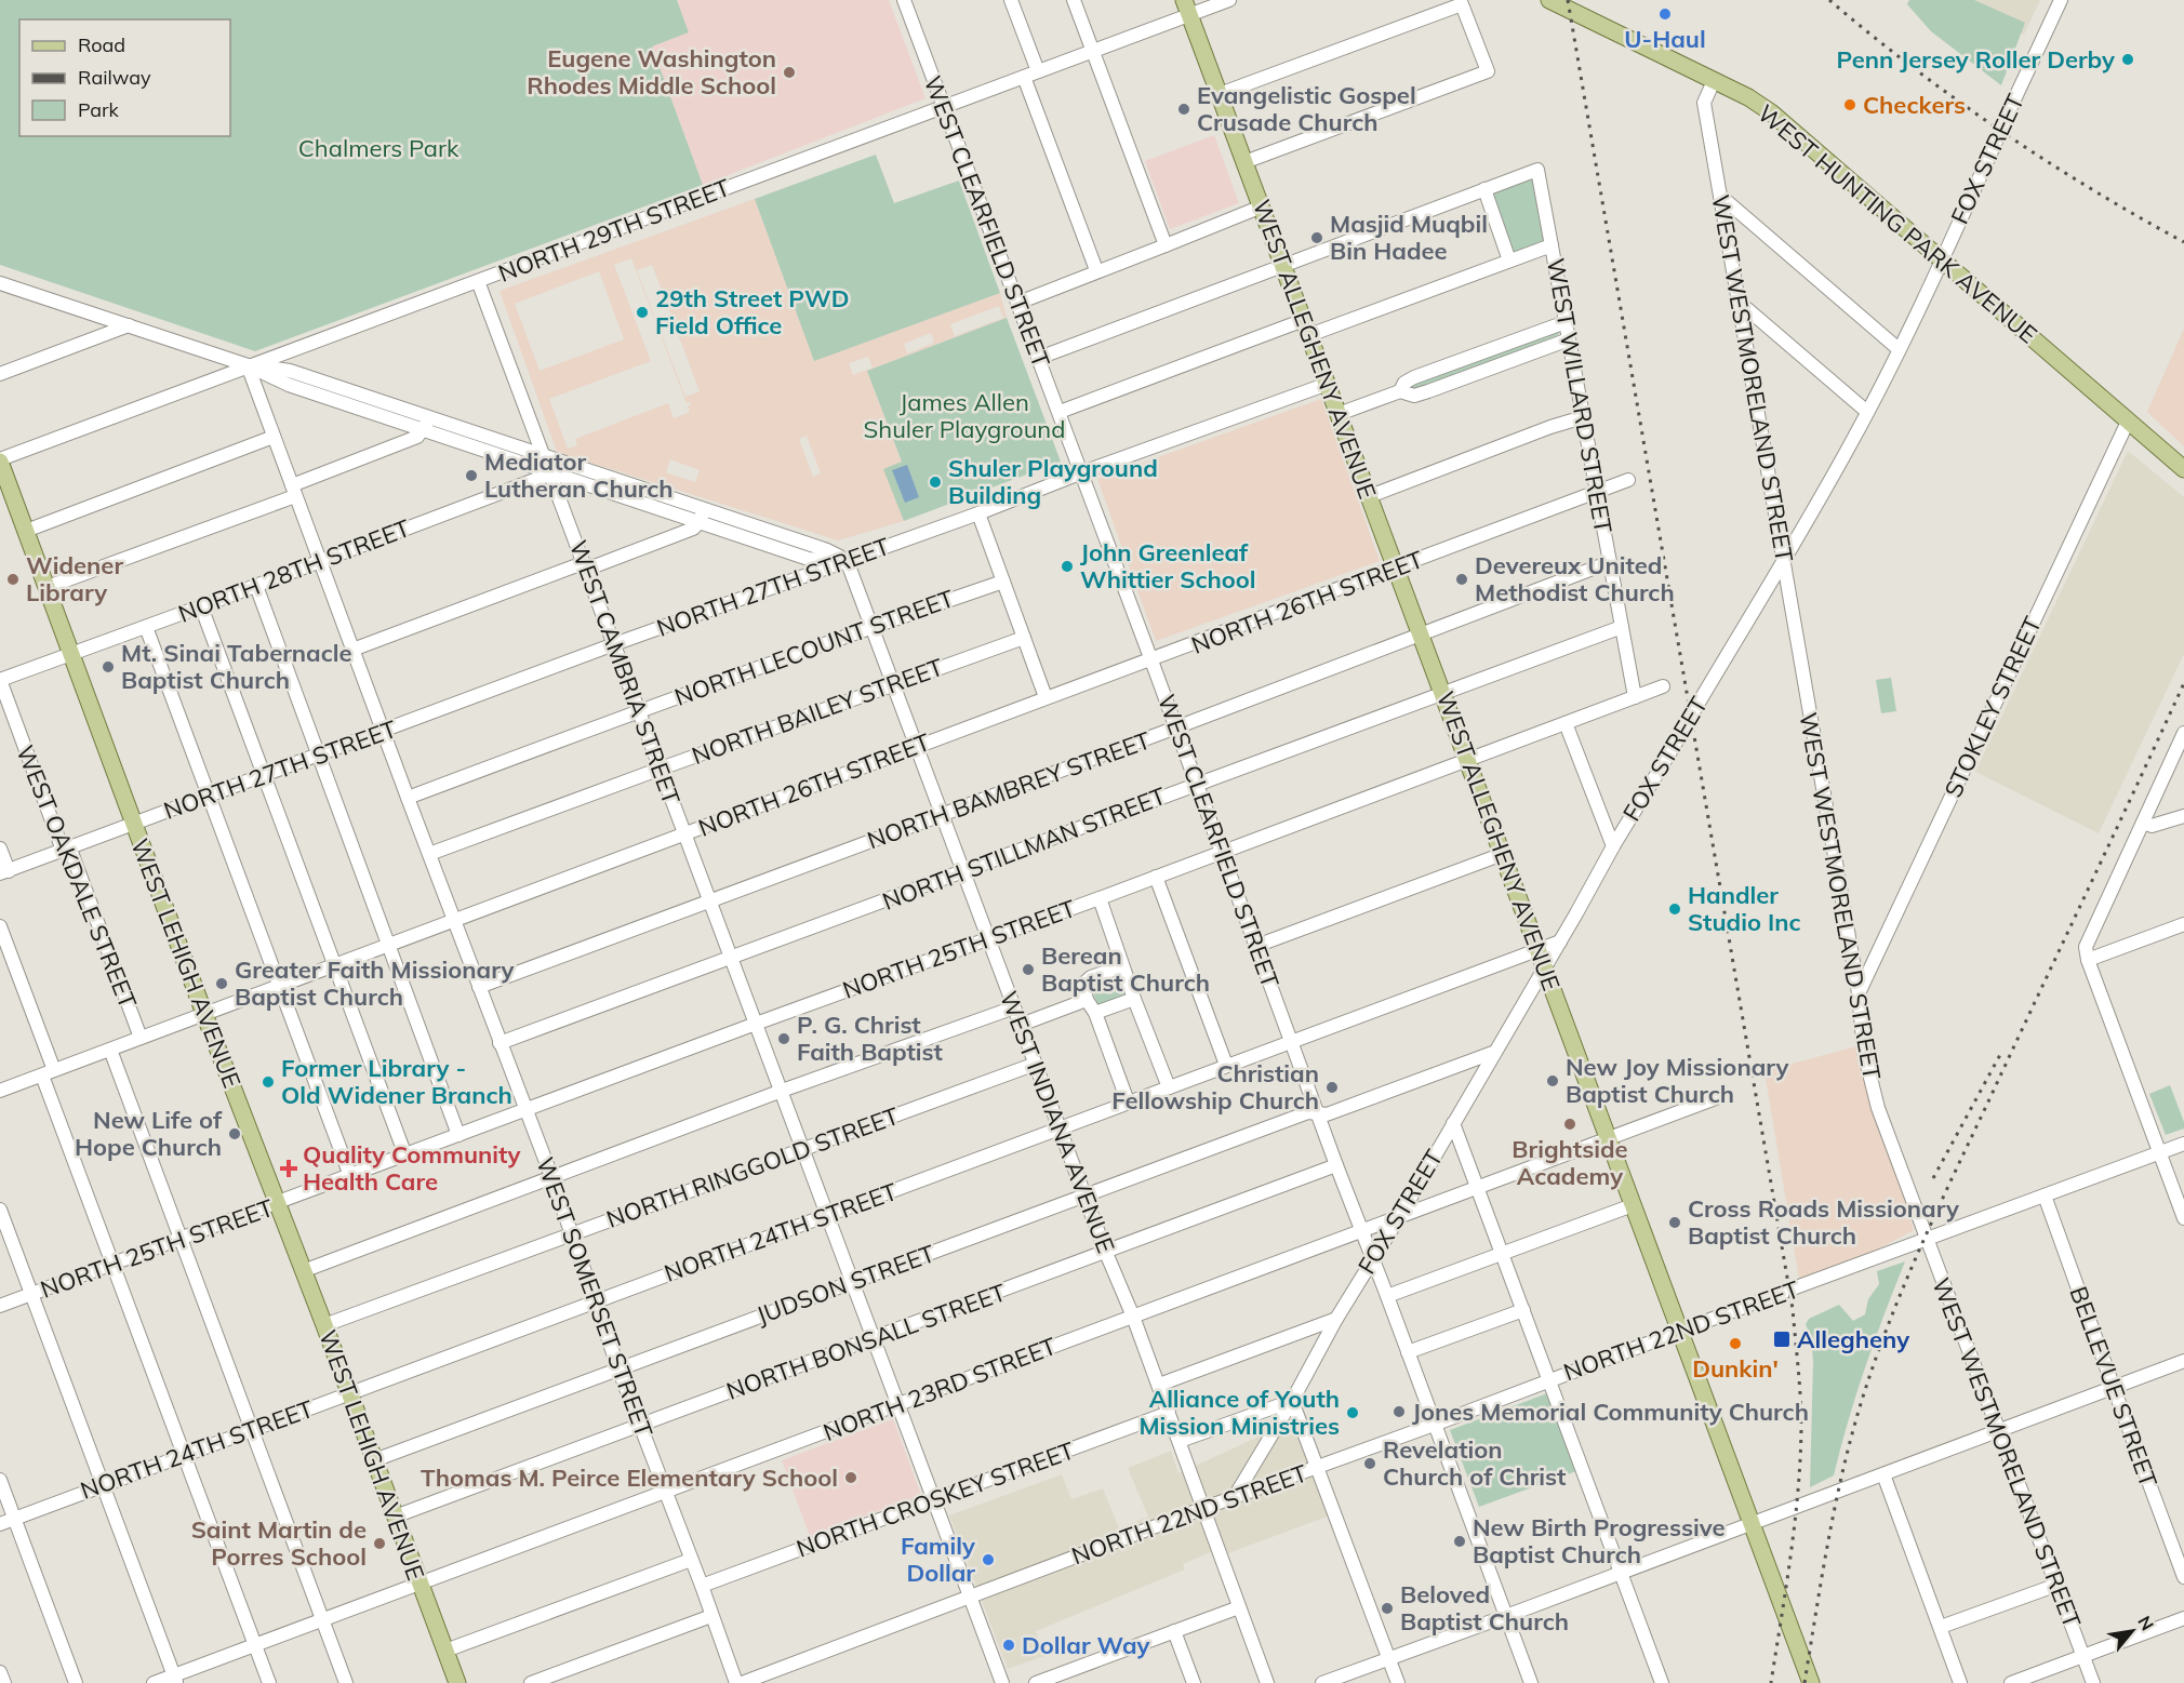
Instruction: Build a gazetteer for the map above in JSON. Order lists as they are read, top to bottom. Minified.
{"streets":{"main road":["WEST HUNTING PARK AVENUE","WEST ALLEGHENY AVENUE","WEST LEHIGH AVENUE"],"street":["FOX STREET","WEST CLEARFIELD STREET","NORTH 29TH STREET","WEST WESTMORELAND STREET","WEST WILLARD STREET","NORTH 28TH STREET","NORTH 27TH STREET","NORTH 26TH STREET","NORTH LECOUNT STREET","WEST CAMBRIA STREET","STOKLEY STREET","NORTH BAILEY STREET","NORTH BAMBREY STREET","NORTH STILLMAN STREET","WEST OAKDALE STREET","NORTH 25TH STREET","WEST INDIANA AVENUE","NORTH RINGGOLD STREET","NORTH 24TH STREET","JUDSON STREET","WEST SOMERSET STREET","NORTH 22ND STREET","NORTH BONSALL STREET","BELLEVUE STREET","NORTH 23RD STREET","NORTH CROSKEY STREET"]},"crossings":[["FOX STREET","WEST CLEARFIELD STREET"],["FOX STREET","WEST HUNTING PARK AVENUE"],["FOX STREET","WEST ALLEGHENY AVENUE"],["FOX STREET","WEST WESTMORELAND STREET"],["FOX STREET","NORTH 24TH STREET"],["FOX STREET","JUDSON STREET"],["FOX STREET","NORTH 22ND STREET"],["FOX STREET","NORTH 23RD STREET"],["WEST CLEARFIELD STREET","NORTH 29TH STREET"],["WEST CLEARFIELD STREET","NORTH 27TH STREET"],["WEST CLEARFIELD STREET","NORTH 26TH STREET"],["WEST CLEARFIELD STREET","NORTH BAMBREY STREET"],["WEST CLEARFIELD STREET","NORTH STILLMAN STREET"],["WEST CLEARFIELD STREET","NORTH 25TH STREET"],["WEST CLEARFIELD STREET","NORTH 24TH STREET"],["WEST CLEARFIELD STREET","JUDSON STREET"],["WEST CLEARFIELD STREET","NORTH 22ND STREET"],["WEST CLEARFIELD STREET","NORTH BONSALL STREET"],["WEST CLEARFIELD STREET","NORTH 23RD STREET"],["WEST HUNTING PARK AVENUE","WEST WESTMORELAND STREET"],["WEST HUNTING PARK AVENUE","STOKLEY STREET"],["NORTH 29TH STREET","WEST ALLEGHENY AVENUE"],["NORTH 29TH STREET","WEST CAMBRIA STREET"],["NORTH 29TH STREET","WEST LEHIGH AVENUE"],["NORTH 29TH STREET","WEST SOMERSET STREET"],["WEST ALLEGHENY AVENUE","NORTH 27TH STREET"],["WEST ALLEGHENY AVENUE","NORTH 26TH STREET"],["WEST ALLEGHENY AVENUE","NORTH BAMBREY STREET"],["WEST ALLEGHENY AVENUE","NORTH STILLMAN STREET"],["WEST ALLEGHENY AVENUE","NORTH 25TH STREET"],["WEST ALLEGHENY AVENUE","NORTH 24TH STREET"],["WEST ALLEGHENY AVENUE","NORTH 22ND STREET"],["WEST ALLEGHENY AVENUE","NORTH 23RD STREET"],["WEST WESTMORELAND STREET","STOKLEY STREET"],["WEST WESTMORELAND STREET","NORTH 22ND STREET"],["WEST WILLARD STREET","NORTH 26TH STREET"],["WEST WILLARD STREET","NORTH BAMBREY STREET"],["WEST WILLARD STREET","NORTH STILLMAN STREET"],["WEST WILLARD STREET","NORTH 25TH STREET"],["NORTH 28TH STREET","WEST CAMBRIA STREET"],["NORTH 28TH STREET","WEST OAKDALE STREET"],["NORTH 28TH STREET","WEST LEHIGH AVENUE"],["NORTH 28TH STREET","WEST SOMERSET STREET"],["NORTH 27TH STREET","WEST CAMBRIA STREET"],["NORTH 27TH STREET","WEST OAKDALE STREET"],["NORTH 27TH STREET","WEST LEHIGH AVENUE"],["NORTH 27TH STREET","WEST INDIANA AVENUE"],["NORTH 27TH STREET","WEST SOMERSET STREET"],["NORTH 26TH STREET","WEST CAMBRIA STREET"],["NORTH 26TH STREET","WEST OAKDALE STREET"],["NORTH 26TH STREET","WEST LEHIGH AVENUE"],["NORTH 26TH STREET","WEST INDIANA AVENUE"],["NORTH 26TH STREET","WEST SOMERSET STREET"],["NORTH LECOUNT STREET","WEST CAMBRIA STREET"],["NORTH LECOUNT STREET","WEST INDIANA AVENUE"],["NORTH LECOUNT STREET","WEST SOMERSET STREET"],["WEST CAMBRIA STREET","NORTH BAILEY STREET"],["WEST CAMBRIA STREET","NORTH BAMBREY STREET"],["WEST CAMBRIA STREET","NORTH STILLMAN STREET"],["WEST CAMBRIA STREET","NORTH 25TH STREET"],["WEST CAMBRIA STREET","NORTH RINGGOLD STREET"],["WEST CAMBRIA STREET","NORTH 24TH STREET"],["WEST CAMBRIA STREET","JUDSON STREET"],["WEST CAMBRIA STREET","NORTH 22ND STREET"],["WEST CAMBRIA STREET","NORTH BONSALL STREET"],["WEST CAMBRIA STREET","NORTH 23RD STREET"],["WEST CAMBRIA STREET","NORTH CROSKEY STREET"],["NORTH BAILEY STREET","WEST INDIANA AVENUE"],["NORTH BAILEY STREET","WEST SOMERSET STREET"],["NORTH BAMBREY STREET","WEST INDIANA AVENUE"],["NORTH BAMBREY STREET","WEST SOMERSET STREET"],["NORTH STILLMAN STREET","WEST INDIANA AVENUE"],["NORTH STILLMAN STREET","WEST SOMERSET STREET"],["NORTH 25TH STREET","WEST LEHIGH AVENUE"],["NORTH 25TH STREET","WEST INDIANA AVENUE"],["NORTH 25TH STREET","WEST SOMERSET STREET"],["WEST LEHIGH AVENUE","NORTH RINGGOLD STREET"],["WEST LEHIGH AVENUE","NORTH 24TH STREET"],["WEST LEHIGH AVENUE","JUDSON STREET"],["WEST LEHIGH AVENUE","NORTH BONSALL STREET"],["WEST LEHIGH AVENUE","NORTH 23RD STREET"],["WEST INDIANA AVENUE","NORTH RINGGOLD STREET"],["WEST INDIANA AVENUE","NORTH 24TH STREET"],["WEST INDIANA AVENUE","JUDSON STREET"],["WEST INDIANA AVENUE","NORTH 22ND STREET"],["WEST INDIANA AVENUE","NORTH BONSALL STREET"],["WEST INDIANA AVENUE","NORTH 23RD STREET"],["WEST INDIANA AVENUE","NORTH CROSKEY STREET"],["NORTH RINGGOLD STREET","WEST SOMERSET STREET"],["NORTH 24TH STREET","WEST SOMERSET STREET"],["JUDSON STREET","WEST SOMERSET STREET"],["WEST SOMERSET STREET","NORTH BONSALL STREET"],["WEST SOMERSET STREET","NORTH 23RD STREET"],["WEST SOMERSET STREET","NORTH CROSKEY STREET"],["NORTH 22ND STREET","BELLEVUE STREET"]],"parks":["Chalmers Park","James Allen Shuler Playground"],"places":{"other":["U-Haul","Penn Jersey Roller Derby","Eugene Washington Rhodes Middle School","Checkers","Evangelistic Gospel Crusade Church","Masjid Muqbil Bin Hadee","29th Street PWD Field Office","Mediator Lutheran Church","Shuler Playground Building","John Greenleaf Whittier School","Widener Library","Devereux United Methodist Church","Mt. Sinai Tabernacle Baptist Church","Handler Studio Inc","Berean Baptist Church","Greater Faith Missionary Baptist Church","P. G. Christ Faith Baptist","New Joy Missionary Baptist Church","Former Library - Old Widener Branch","Christian Fellowship Church","Brightside Academy","New Life of Hope Church","Cross Roads Missionary Baptist Church","Dunkin'","Jones Memorial Community Church","Alliance of Youth Mission Ministries","Revelation Church of Christ","Thomas M. Peirce Elementary School","New Birth Progressive Baptist Church","Saint Martin de Porres School","Family Dollar","Beloved Baptist Church","Dollar Way"],"health":["Quality Community Health Care"],"transit":["Allegheny"]},"legend":["Road","Railway","Park"],"north":"top right"}
